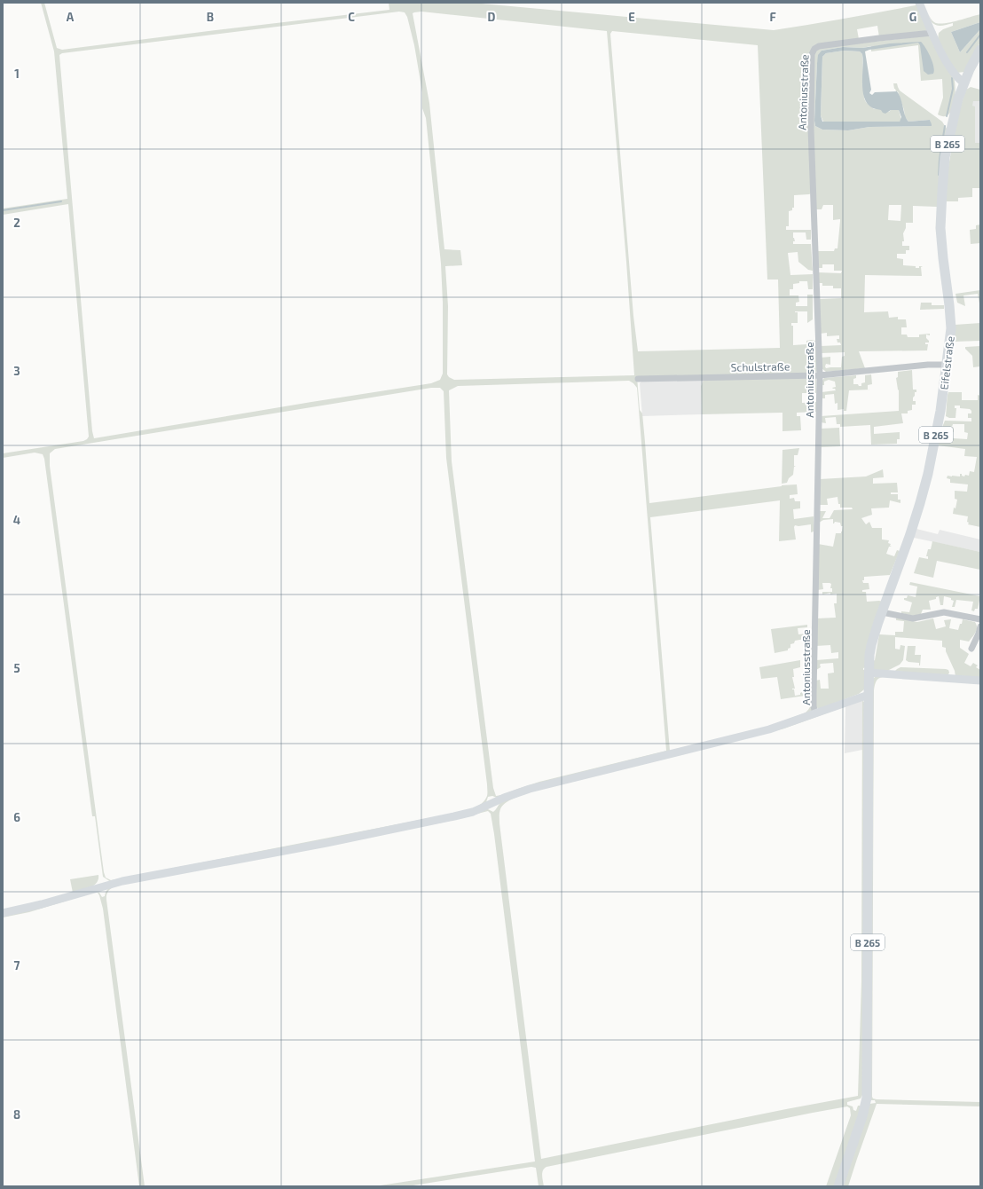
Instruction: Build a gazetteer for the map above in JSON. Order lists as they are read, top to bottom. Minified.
{"streets":{"main road":["B 265","Eifelstraße"],"street":["Antoniusstraße","Schulstraße"]},"crossings":[["Antoniusstraße","Schulstraße"],["B 265","Eifelstraße"],["Eifelstraße","Schulstraße"]],"grid":{"columns":["A","B","C","D","E","F","G"],"rows":["1","2","3","4","5","6","7","8"]}}
